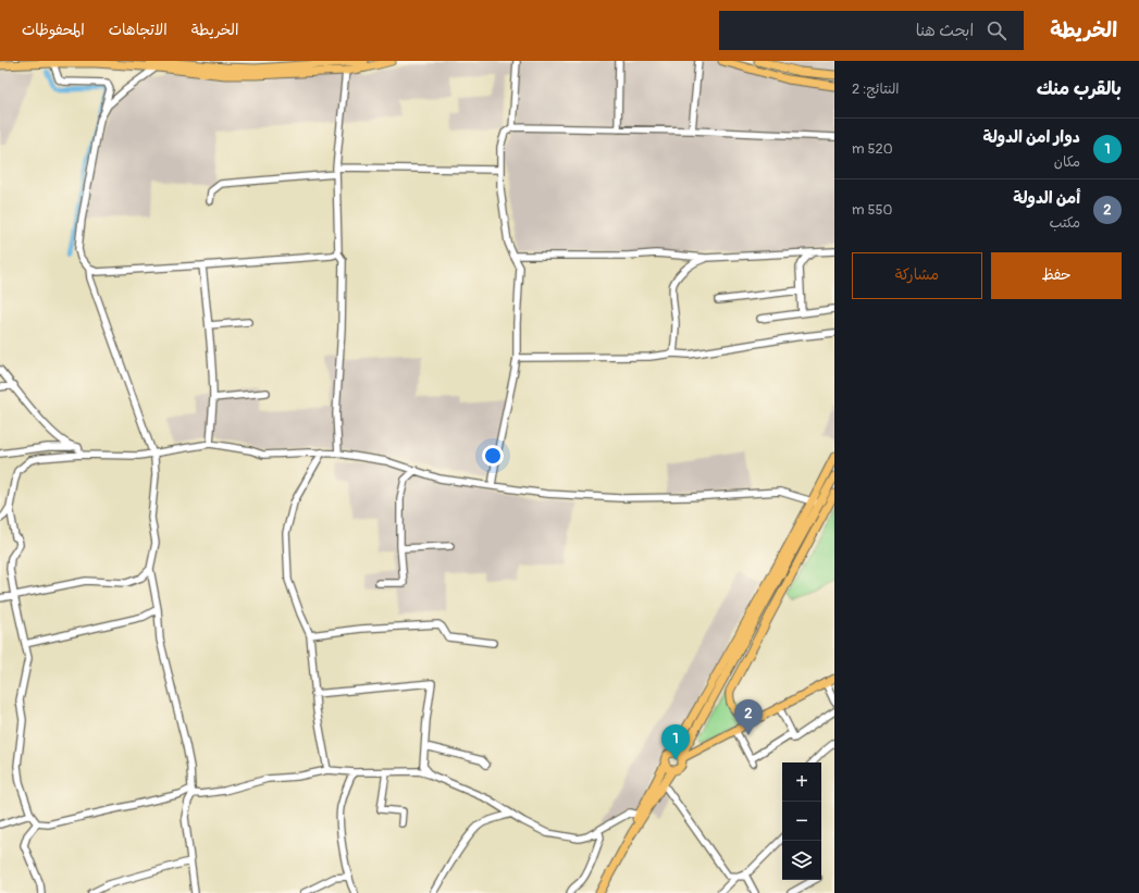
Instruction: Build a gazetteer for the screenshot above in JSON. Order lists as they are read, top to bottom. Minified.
{"page":{"header":"الخريطة","search":"ابحث هنا","nav":["الخريطة","الاتجاهات","المحفوظات"],"heading":["بالقرب منك","النتائج: 2"],"list":[{"mark":"1","name":"دوار امن الدولة","note":"مكان","value":"520 m"},{"mark":"2","name":"أمن الدولة","note":"مكتب","value":"550 m"}],"buttons":["حفظ","مشاركة"],"pins":["2","1"],"map_buttons":["+","−"]}}
